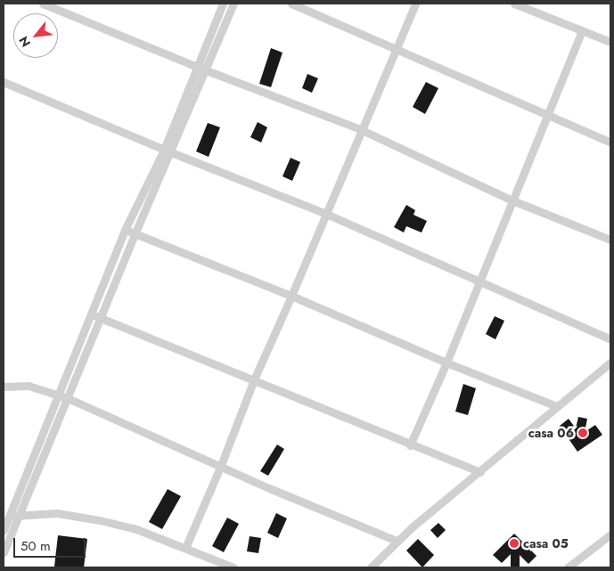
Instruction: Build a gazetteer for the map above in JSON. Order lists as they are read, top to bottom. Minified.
{"places":["casa 06","casa 05"],"scale_bar":"50 m","north":"bottom left"}
